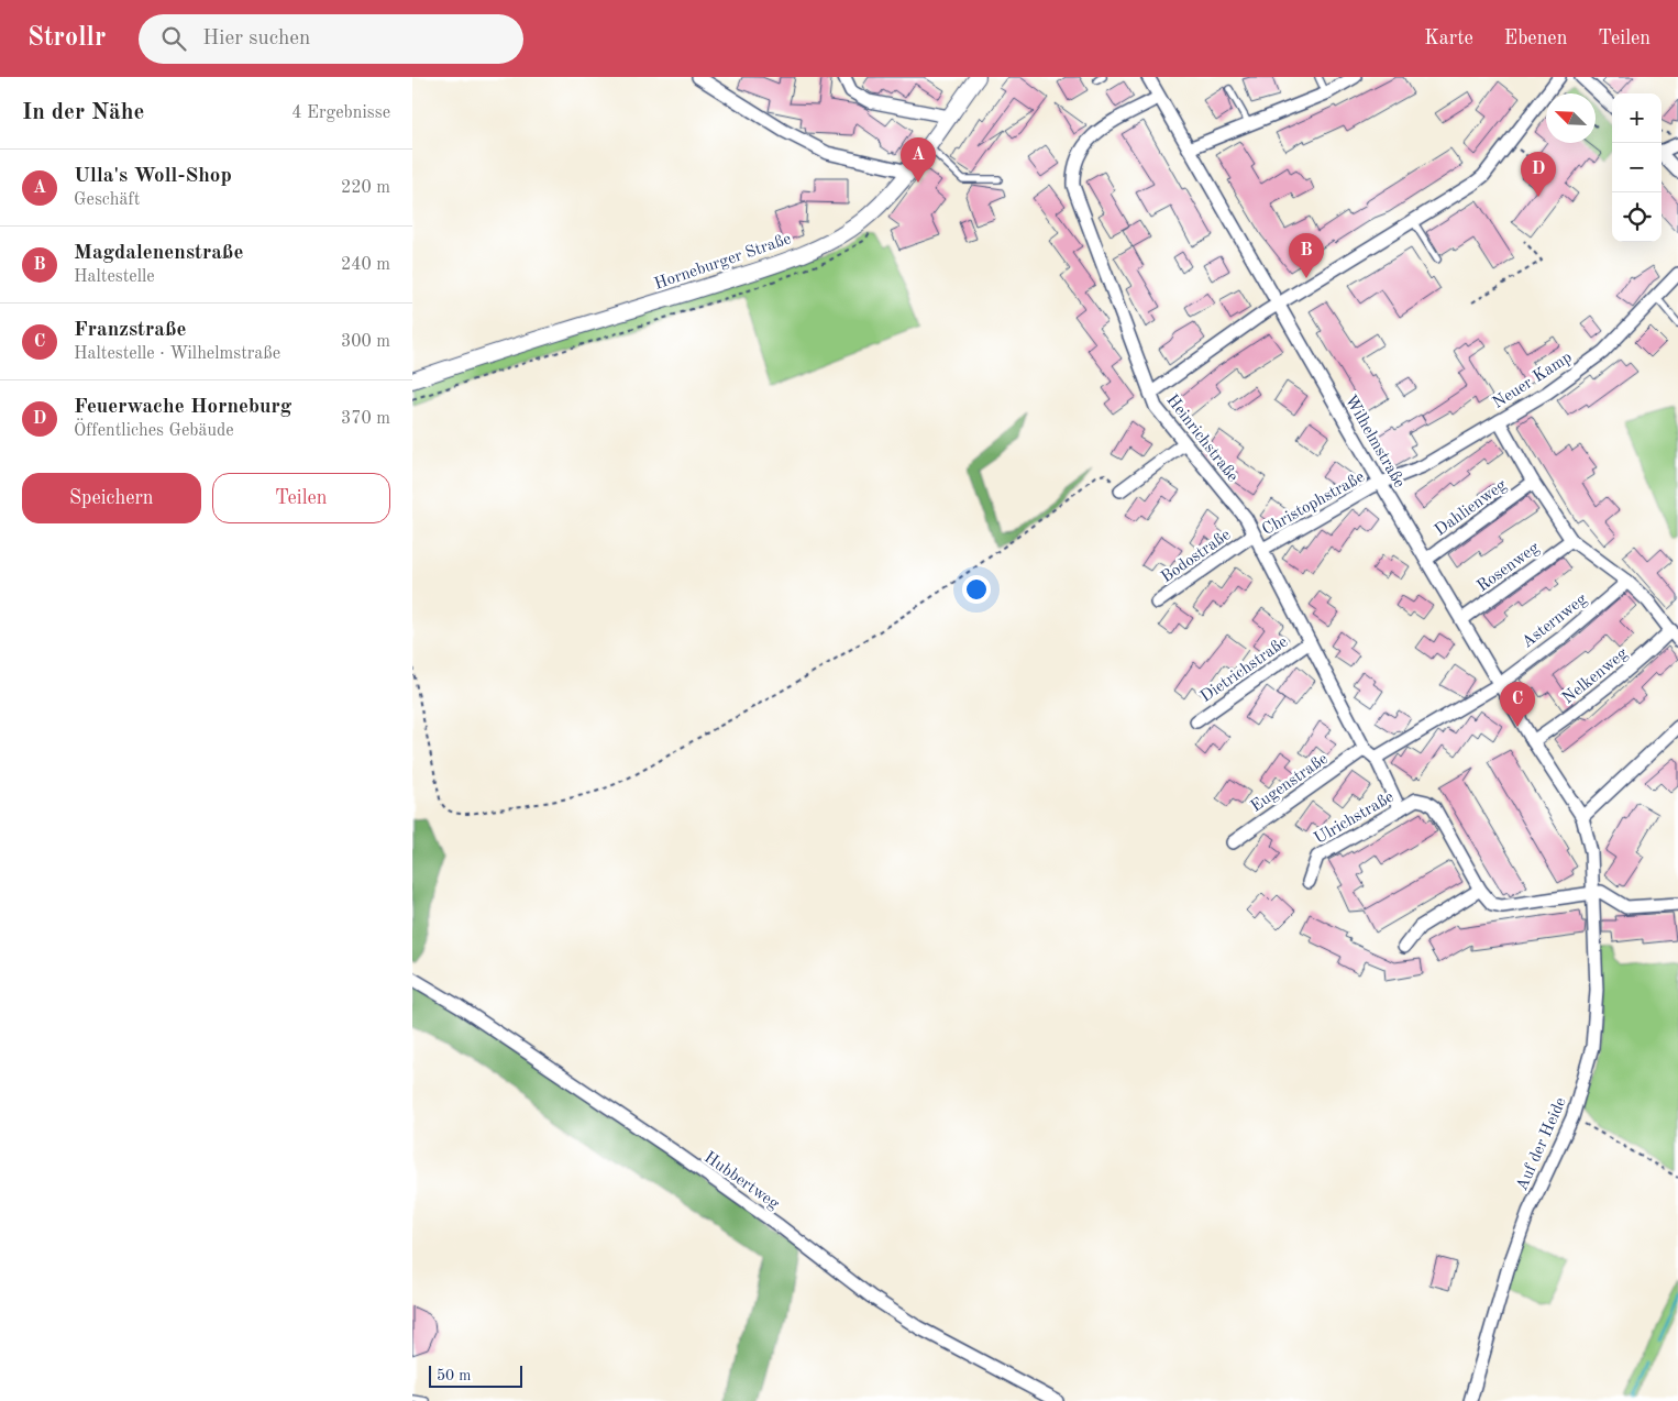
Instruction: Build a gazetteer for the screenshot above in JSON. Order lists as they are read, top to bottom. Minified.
{"streets":{"street":["Horneburger Straße","Neuer Kamp","Heinrichstraße","Wilhelmstraße","Christophstraße","Dahlienweg","Bodostraße","Rosenweg","Asternweg","Dietrichstraße","Nelkenweg","Eugenstraße","Ulrichstraße","Auf der Heide","Hubbertweg"]},"crossings":[["Neuer Kamp","Wilhelmstraße"],["Neuer Kamp","Christophstraße"],["Heinrichstraße","Wilhelmstraße"],["Heinrichstraße","Christophstraße"],["Heinrichstraße","Bodostraße"],["Heinrichstraße","Asternweg"],["Heinrichstraße","Dietrichstraße"],["Heinrichstraße","Eugenstraße"],["Heinrichstraße","Ulrichstraße"],["Wilhelmstraße","Christophstraße"],["Wilhelmstraße","Dahlienweg"],["Wilhelmstraße","Rosenweg"],["Wilhelmstraße","Asternweg"],["Wilhelmstraße","Nelkenweg"],["Wilhelmstraße","Auf der Heide"],["Ulrichstraße","Auf der Heide"]],"scale_bar":"50 m","north":"top left","page":{"header":"Strollr","search":"Hier suchen","nav":["Karte","Ebenen","Teilen"],"heading":["In der Nähe","4 Ergebnisse"],"map_buttons":["+","−"],"pins":["A","D","B","C"],"list":[{"mark":"A","name":"Ulla's Woll-Shop","note":"Geschäft","value":"220 m"},{"mark":"B","name":"Magdalenenstraße","note":"Haltestelle","value":"240 m"},{"mark":"C","name":"Franzstraße","note":"Haltestelle · Wilhelmstraße","value":"300 m"},{"mark":"D","name":"Feuerwache Horneburg","note":"Öffentliches Gebäude","value":"370 m"}],"buttons":["Speichern","Teilen"],"scale":"50 m"}}
